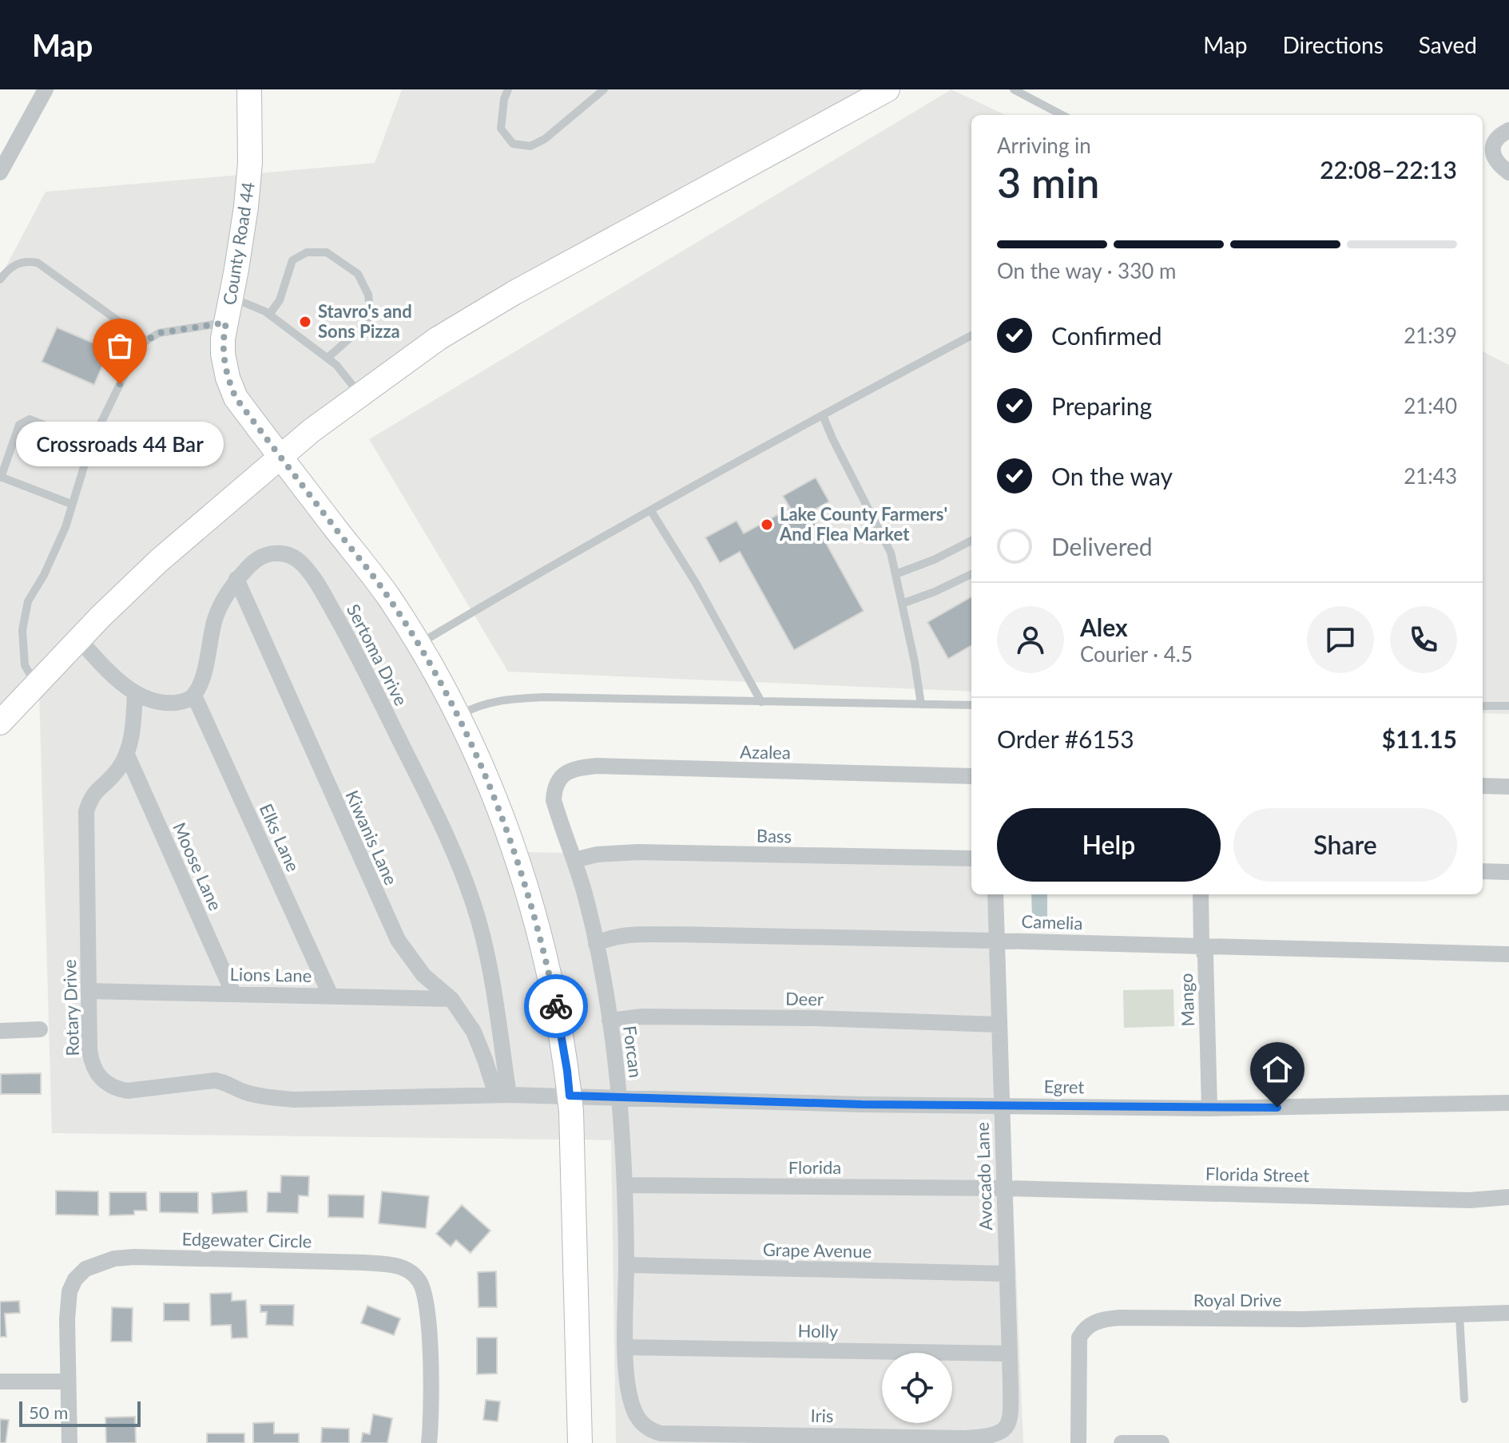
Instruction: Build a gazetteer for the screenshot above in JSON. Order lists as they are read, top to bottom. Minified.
{"streets":{"main road":["County Road 44"],"street":["Sertoma Drive","Azalea","Bass","Elks Lane","Kiwanis Lane","Moose Lane","Camelia","Lions Lane","Deer","Mango","Rotary Drive","Forcan","Egret","Florida","Florida Street","Avocado Lane","Edgewater Circle","Grape Avenue","Royal Drive","Holly","Iris"]},"crossings":[["County Road 44","Rotary Drive"],["Sertoma Drive","Elks Lane"],["Sertoma Drive","Kiwanis Lane"],["Sertoma Drive","Rotary Drive"],["Azalea","Forcan"],["Bass","Forcan"],["Elks Lane","Lions Lane"],["Kiwanis Lane","Lions Lane"],["Kiwanis Lane","Rotary Drive"],["Moose Lane","Lions Lane"],["Moose Lane","Rotary Drive"],["Camelia","Mango"],["Camelia","Forcan"],["Camelia","Avocado Lane"],["Lions Lane","Rotary Drive"],["Deer","Forcan"],["Deer","Avocado Lane"],["Mango","Egret"],["Rotary Drive","Forcan"],["Rotary Drive","Egret"],["Forcan","Egret"],["Forcan","Florida"],["Forcan","Grape Avenue"],["Forcan","Holly"],["Forcan","Iris"],["Egret","Avocado Lane"],["Florida","Florida Street"],["Florida","Avocado Lane"],["Florida Street","Avocado Lane"],["Avocado Lane","Grape Avenue"],["Avocado Lane","Holly"],["Avocado Lane","Iris"]],"places":["Stavro's and Sons Pizza","Crossroads 44 Bar","Lake County Farmers' And Flea Market"],"scale_bar":"50 m","page":{"header":"Map","nav":["Map","Directions","Saved"],"heading":["3 min","Arriving in","22:08–22:13"],"panel":["Alex","Courier · 4.5","Order #6153","$11.15"],"bar":"On the way · 330 m","list":[["Confirmed","21:39"],["Preparing","21:40"],["On the way","21:43"],"Delivered"],"bubble":"Crossroads 44 Bar","buttons":["Help","Share"],"scale":"50 m"}}
